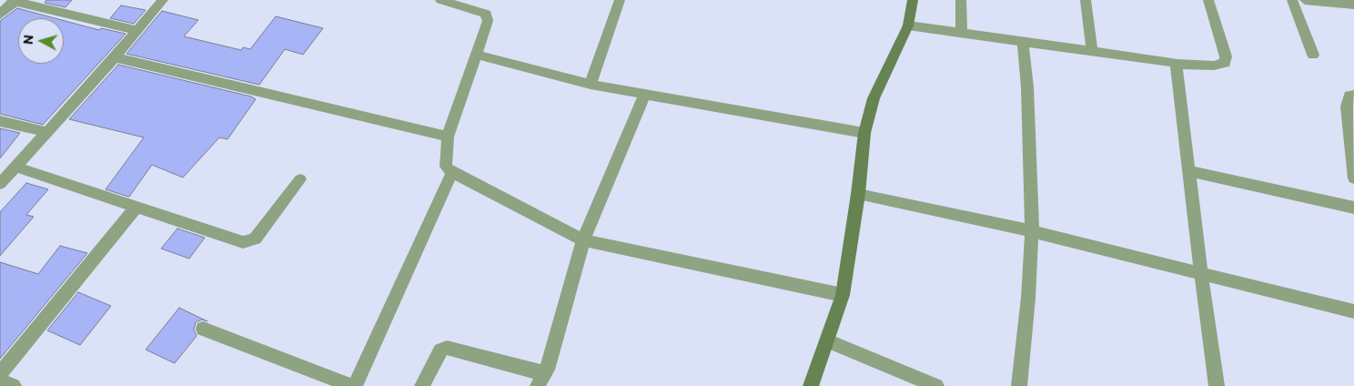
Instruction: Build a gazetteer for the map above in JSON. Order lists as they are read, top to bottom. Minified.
{"north":"left"}
